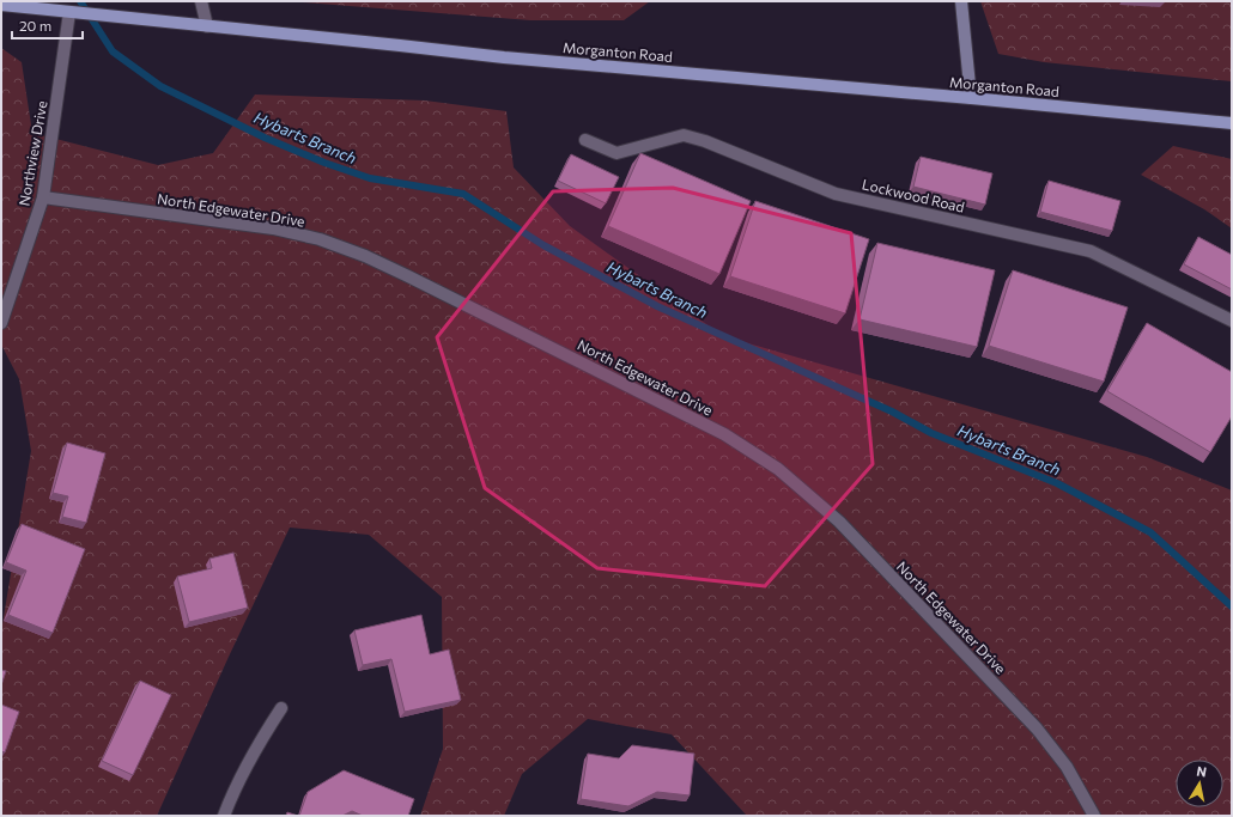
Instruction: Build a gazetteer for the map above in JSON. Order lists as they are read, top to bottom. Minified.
{"streets":{"main road":["Morganton Road"],"street":["Northview Drive","Lockwood Road","North Edgewater Drive"]},"crossings":[["Morganton Road","Northview Drive"],["Northview Drive","North Edgewater Drive"]],"water":["Hybarts Branch"],"scale_bar":"20 m","north":"top"}
